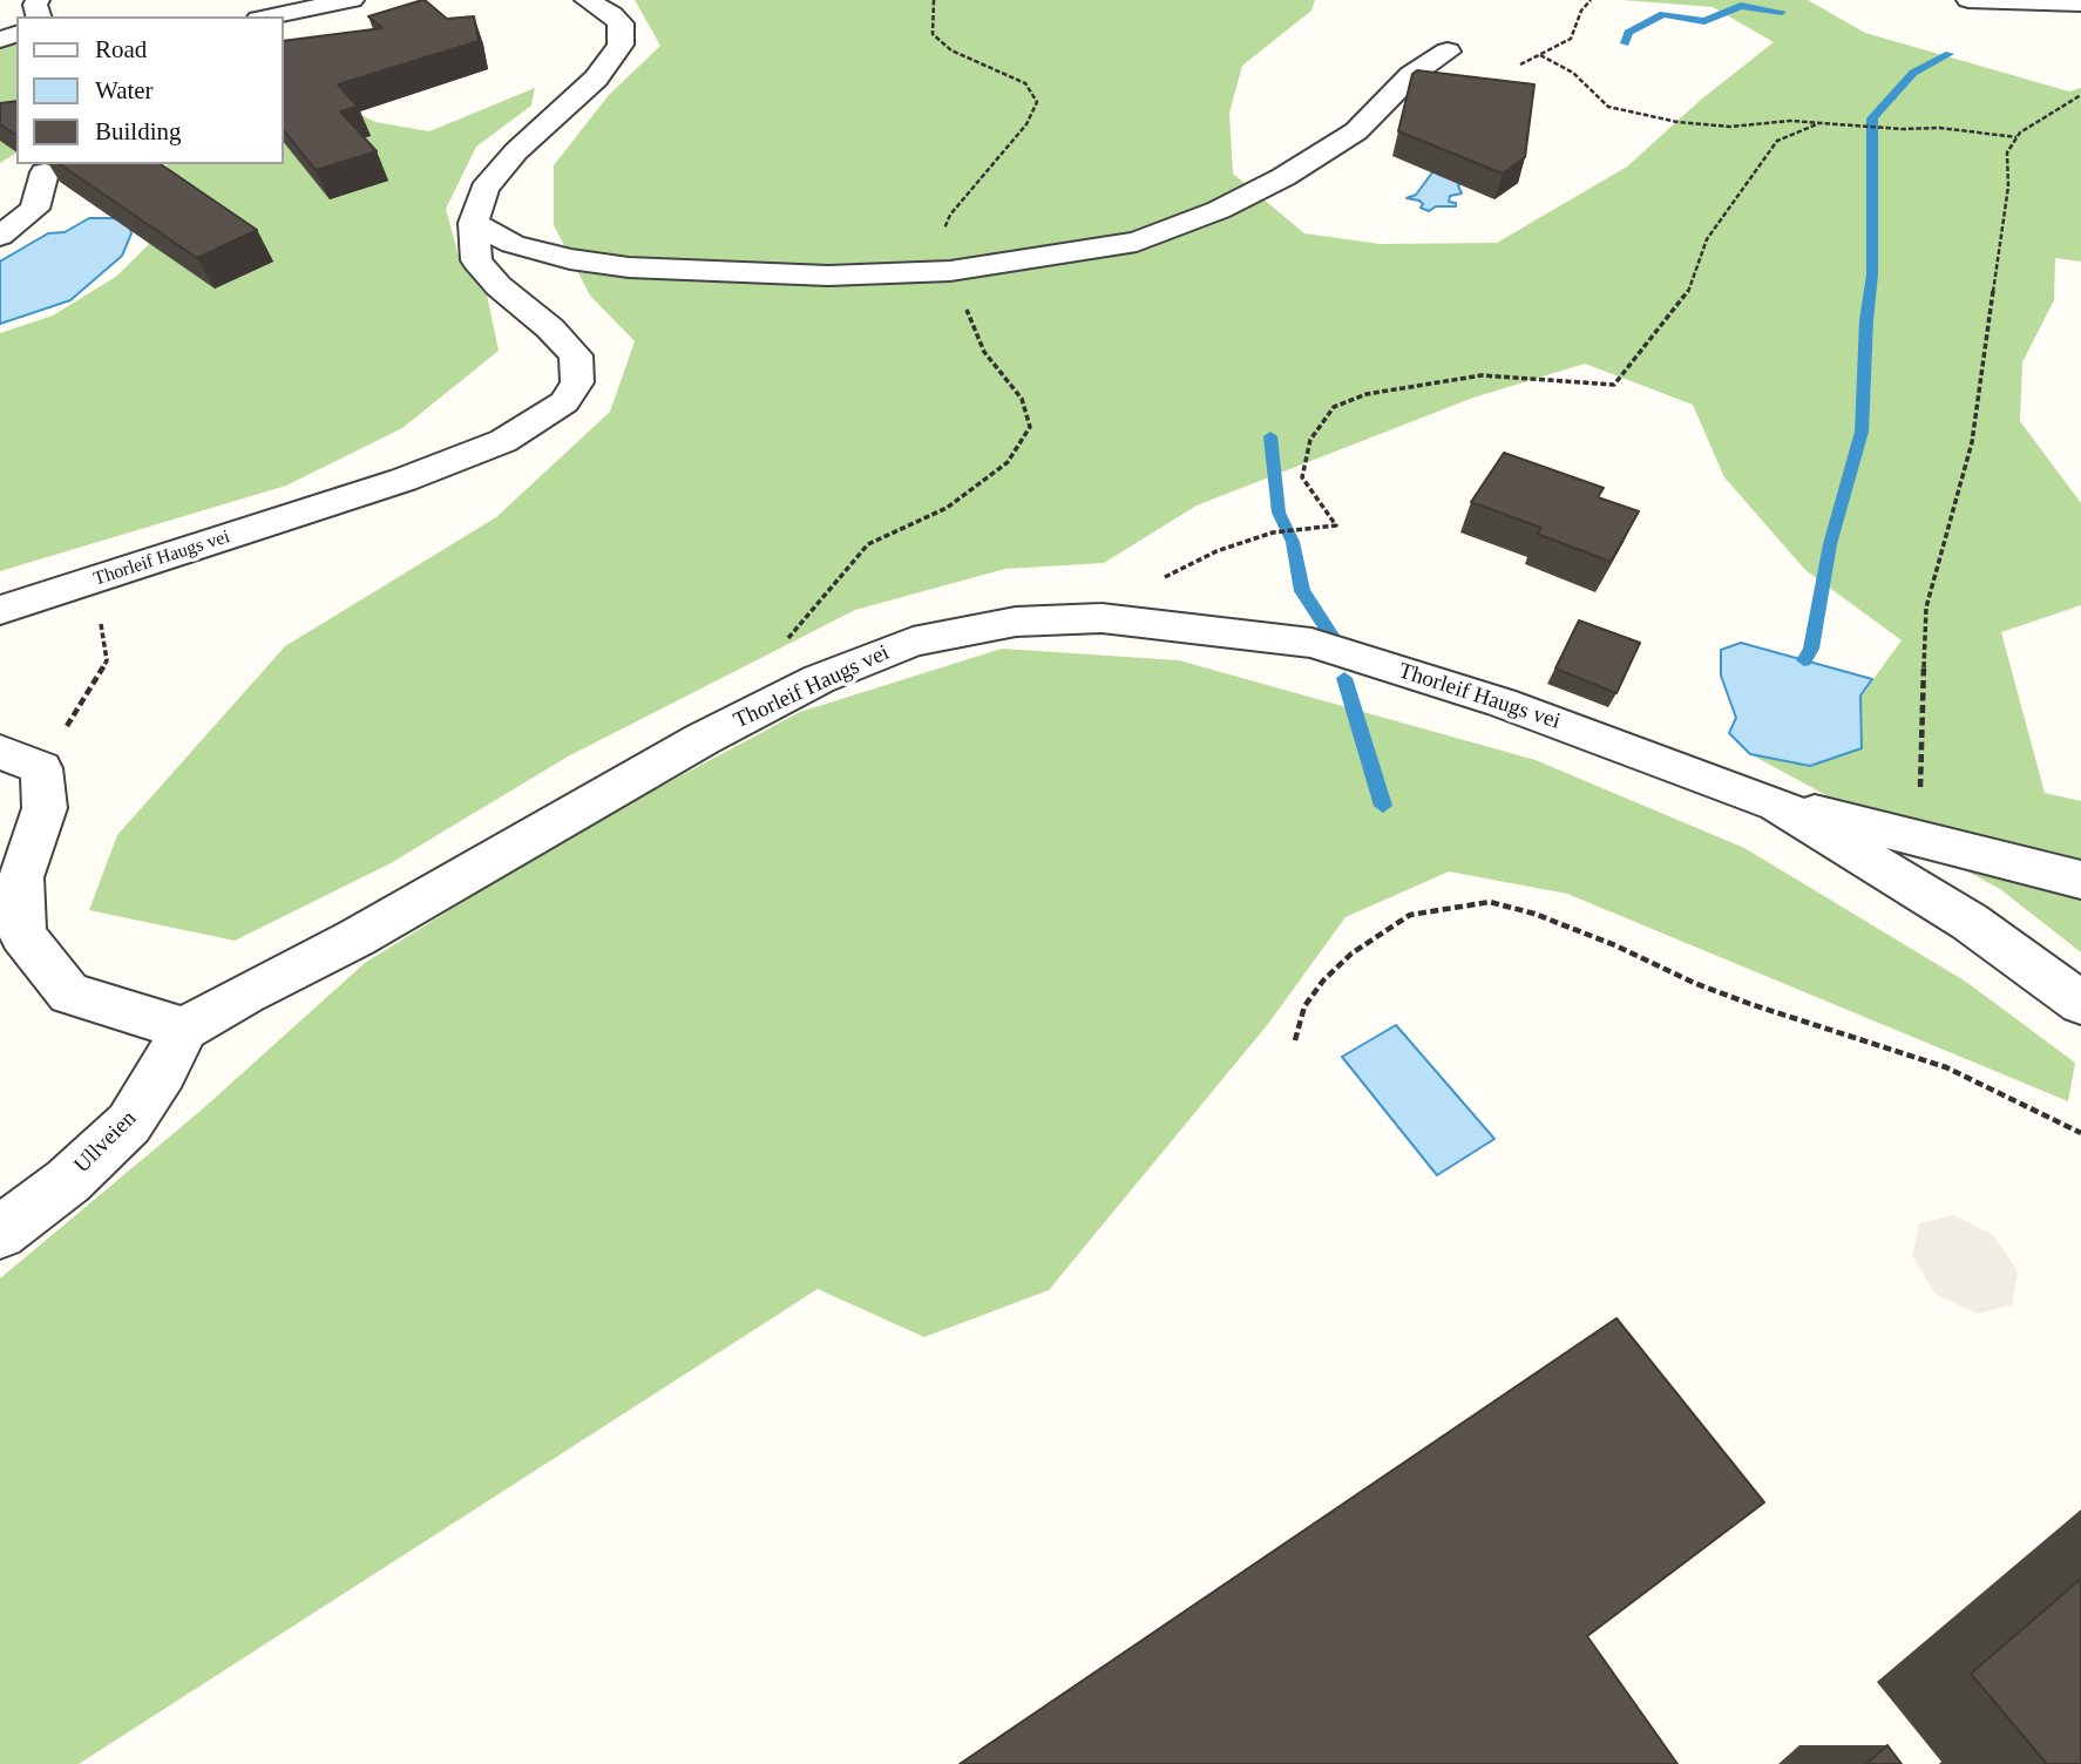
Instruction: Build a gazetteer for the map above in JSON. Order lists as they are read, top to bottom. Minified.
{"streets":{"street":["Thorleif Haugs vei","Ullveien"]},"crossings":[["Thorleif Haugs vei","Ullveien"]],"legend":["Road","Water","Building"]}
